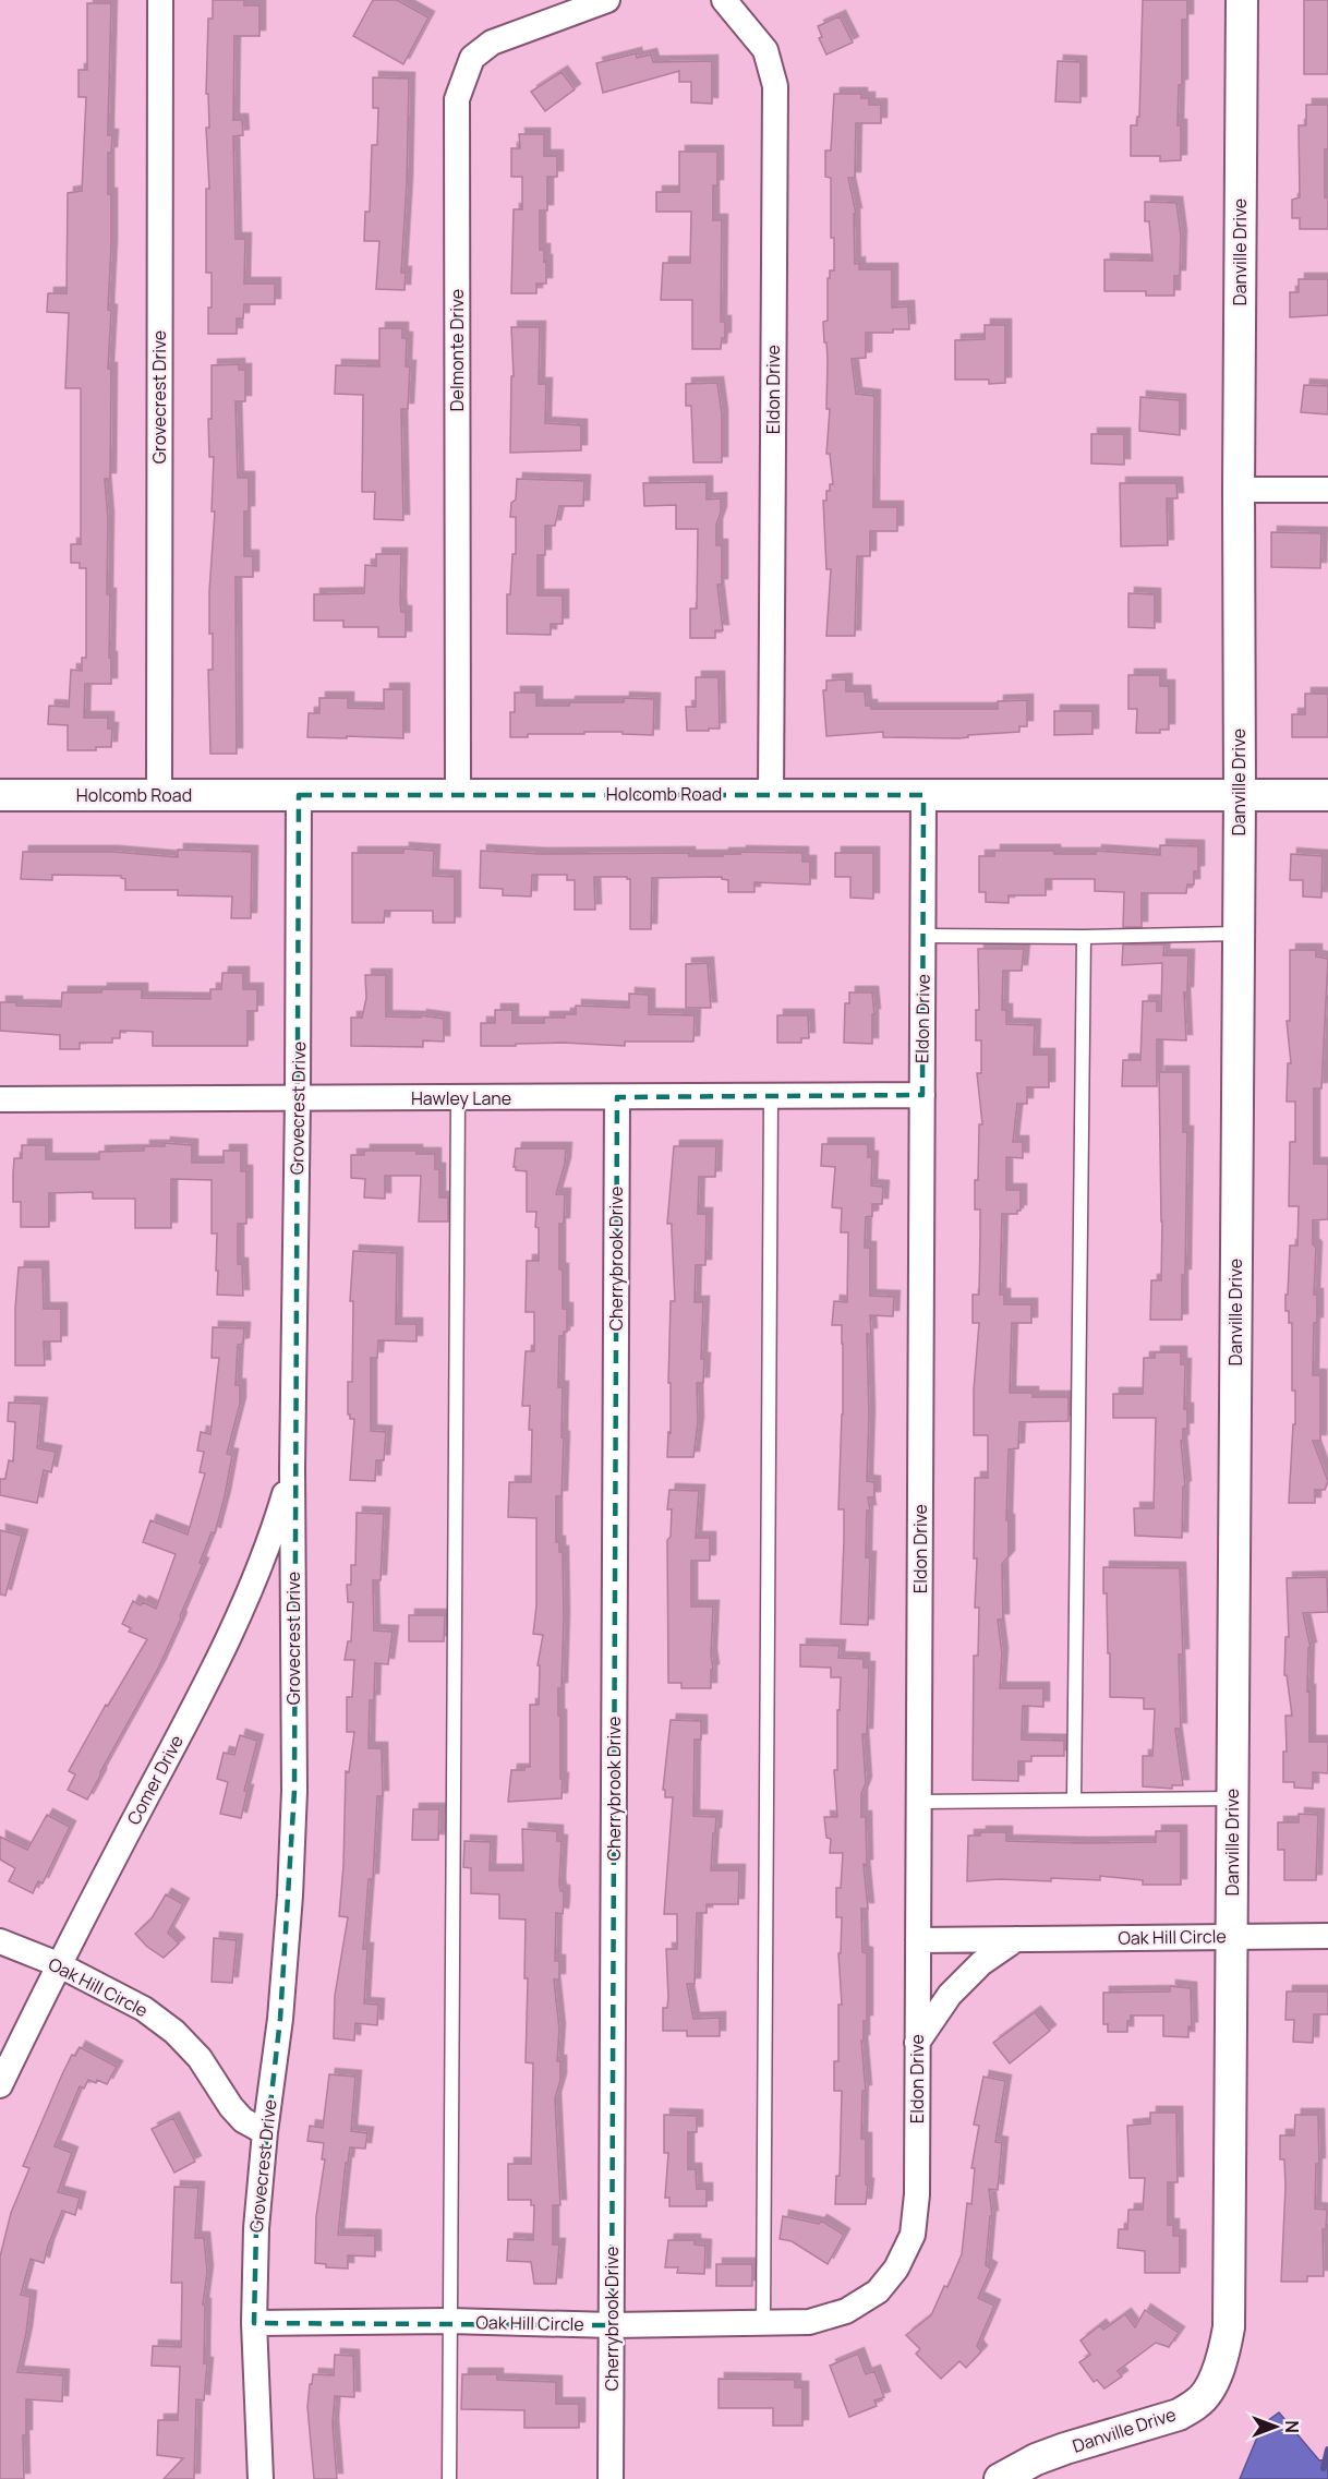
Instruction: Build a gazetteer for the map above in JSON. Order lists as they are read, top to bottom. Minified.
{"streets":{"street":["Danville Drive","Delmonte Drive","Eldon Drive","Grovecrest Drive","Holcomb Road","Hawley Lane","Cherrybrook Drive","Comer Drive","Oak Hill Circle"]},"crossings":[["Danville Drive","Holcomb Road"],["Danville Drive","Oak Hill Circle"],["Delmonte Drive","Holcomb Road"],["Eldon Drive","Holcomb Road"],["Eldon Drive","Hawley Lane"],["Eldon Drive","Oak Hill Circle"],["Grovecrest Drive","Holcomb Road"],["Grovecrest Drive","Hawley Lane"],["Grovecrest Drive","Comer Drive"],["Grovecrest Drive","Oak Hill Circle"],["Hawley Lane","Cherrybrook Drive"],["Cherrybrook Drive","Oak Hill Circle"],["Comer Drive","Oak Hill Circle"]],"north":"right"}
